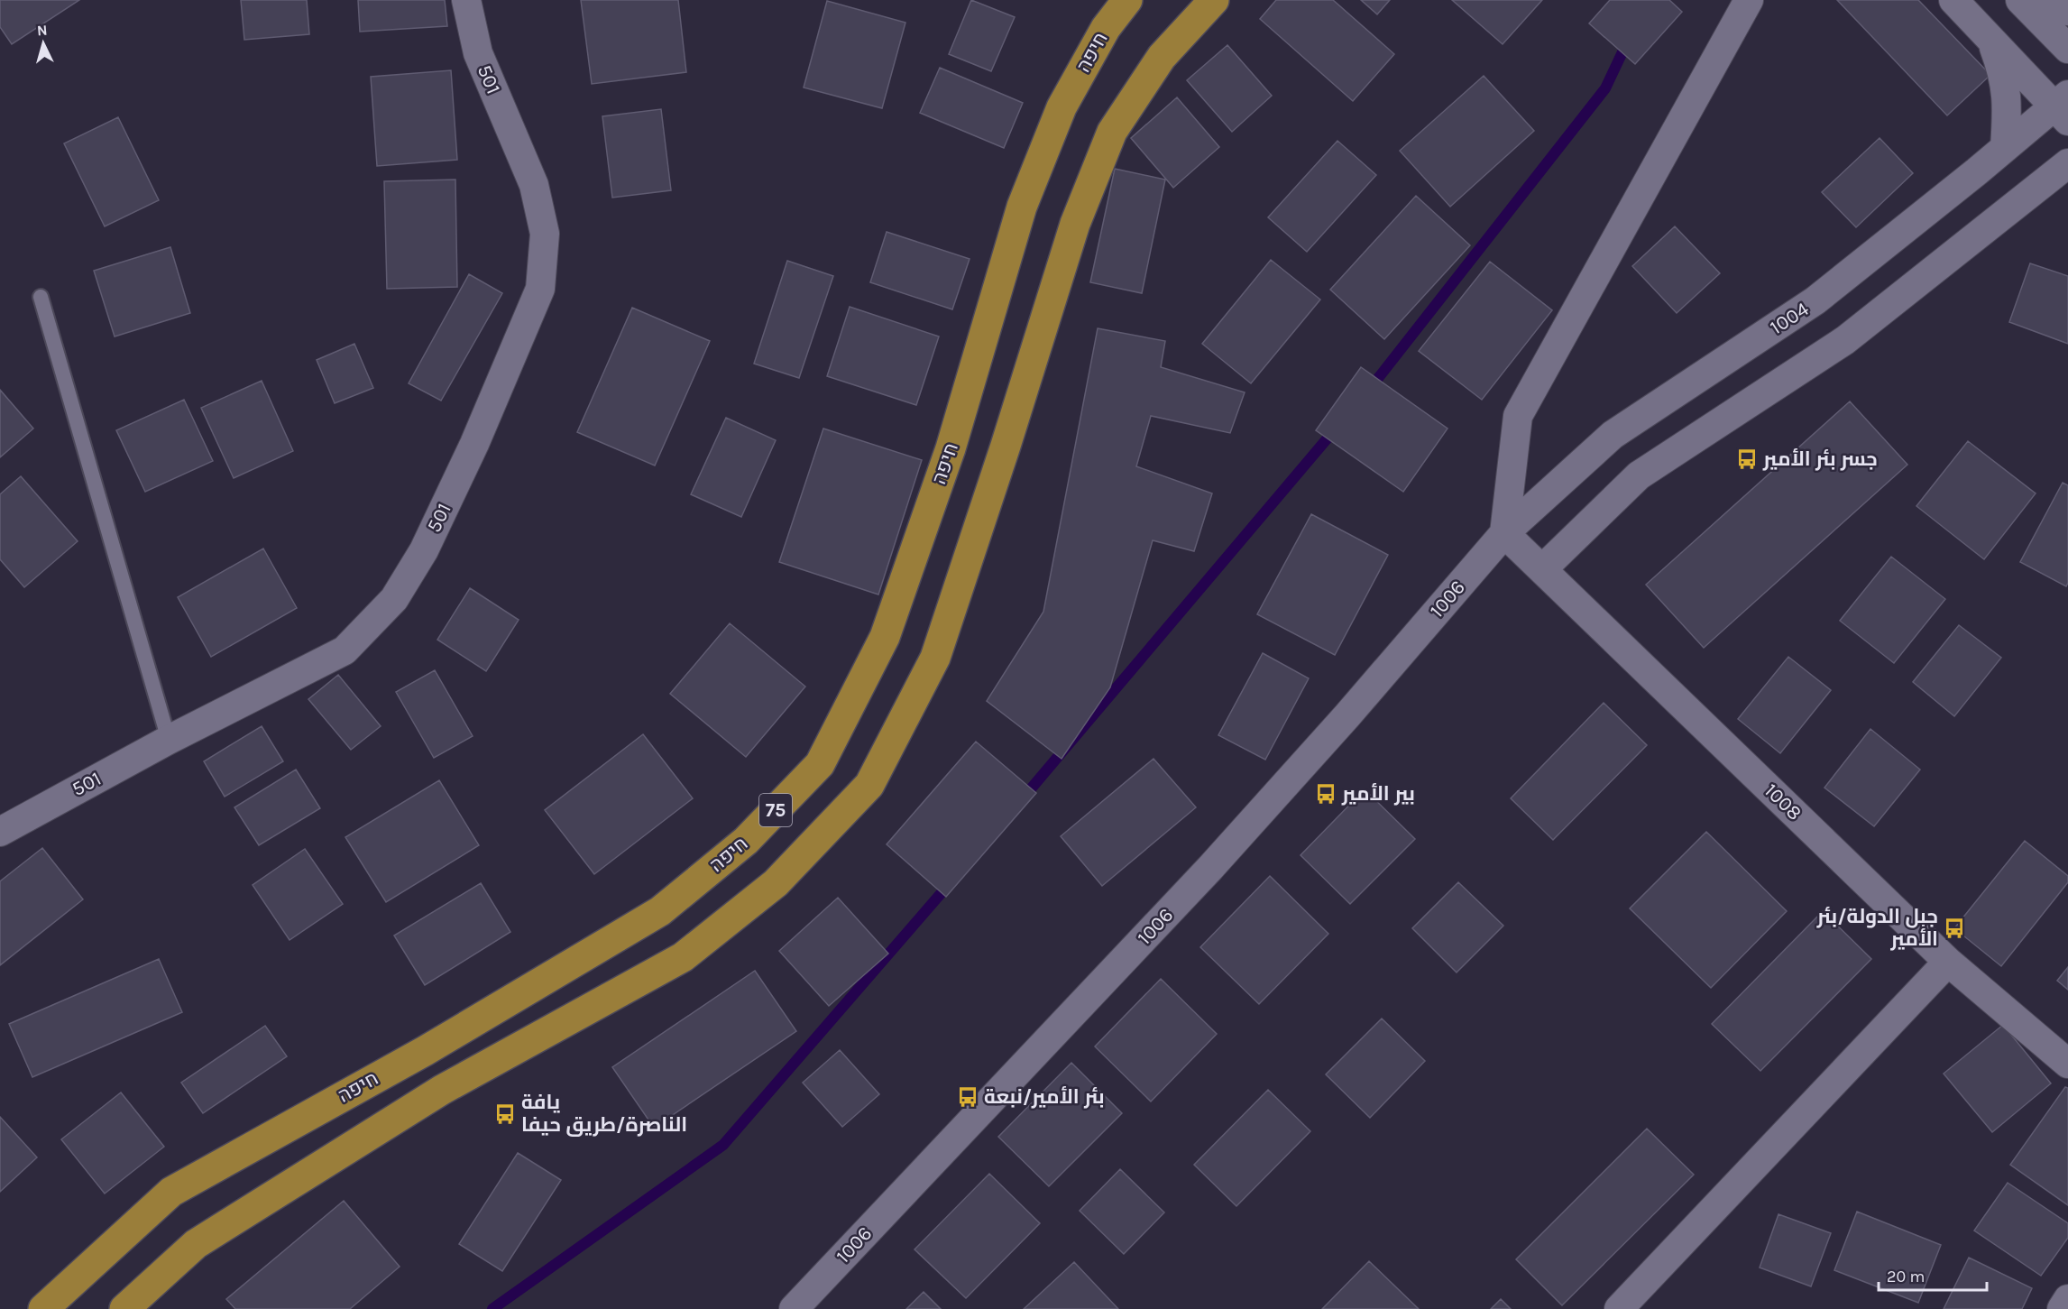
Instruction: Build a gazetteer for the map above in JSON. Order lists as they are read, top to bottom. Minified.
{"streets":{"highway":["חיפה","75"],"street":["501","1004","1006","1008"]},"crossings":[["1004","1006"],["1004","1008"],["1006","1008"]],"places":{"bus stop":["جسر بئر الأمير","بير الأمير","جبل الدولة/بئر الأمير","بئر الأمير/نبعة","يافة الناصرة/طريق حيفا"]},"scale_bar":"20 m","north":"top"}
